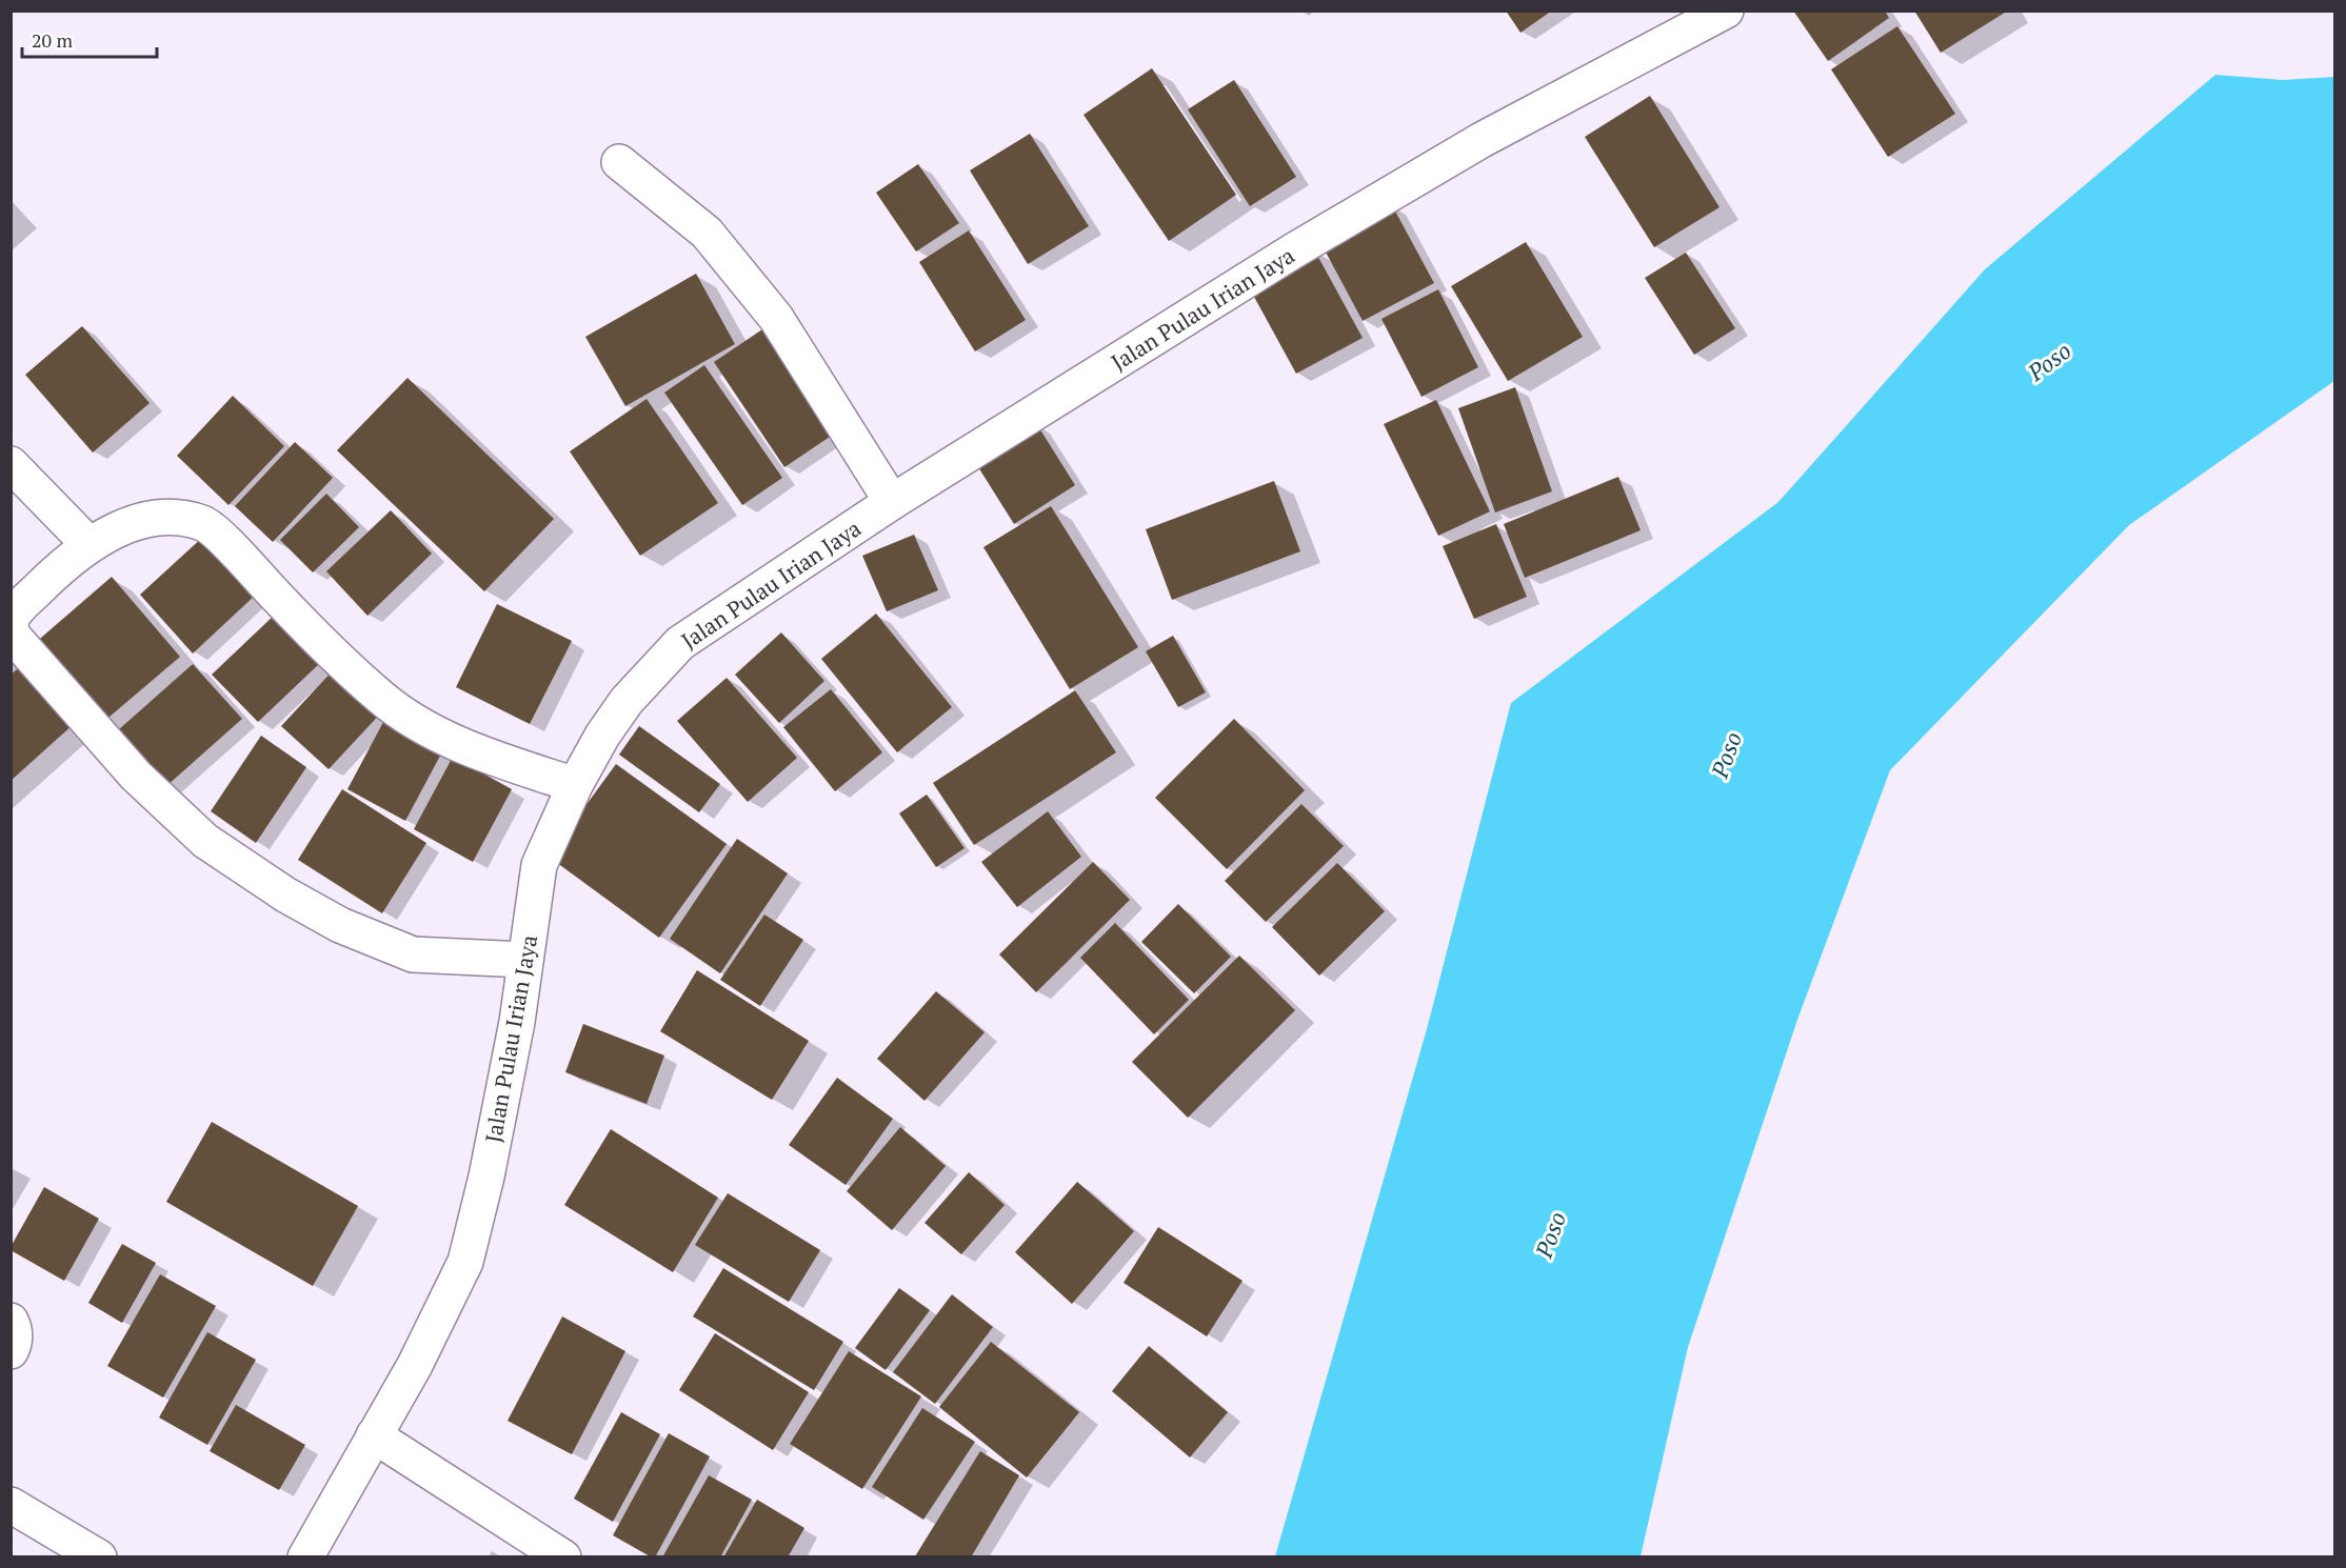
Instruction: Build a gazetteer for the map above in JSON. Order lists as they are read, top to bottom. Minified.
{"streets":{"street":["Jalan Pulau Irian Jaya"]},"water":["Poso"],"scale_bar":"20 m"}
